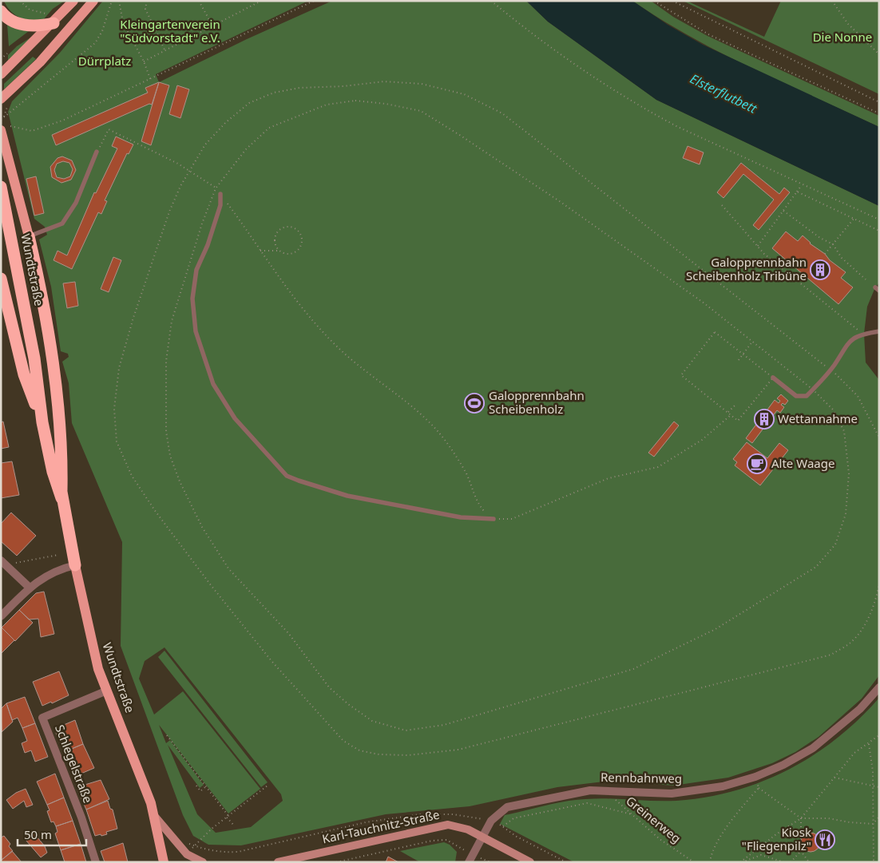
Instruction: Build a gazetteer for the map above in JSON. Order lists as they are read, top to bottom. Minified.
{"streets":{"highway":["Wundtstraße"],"main road":["Karl-Tauchnitz-Straße"],"street":["Schlegelstraße","Rennbahnweg"],"path":["Greinerweg"]},"crossings":[["Wundtstraße","Schlegelstraße"],["Rennbahnweg","Greinerweg"],["Rennbahnweg","Karl-Tauchnitz-Straße"]],"water":["Elsterflutbett"],"parks":["Kleingartenverein \"Südvorstadt\" e.V.","Die Nonne","Dürrplatz"],"places":{"building":["Galopprennbahn Scheibenholz Tribüne","Wettannahme"],"sports":["Galopprennbahn Scheibenholz"],"cafe":["Alte Waage"],"restaurant":["Kiosk \"Fliegenpilz\""]},"scale_bar":"50 m"}
